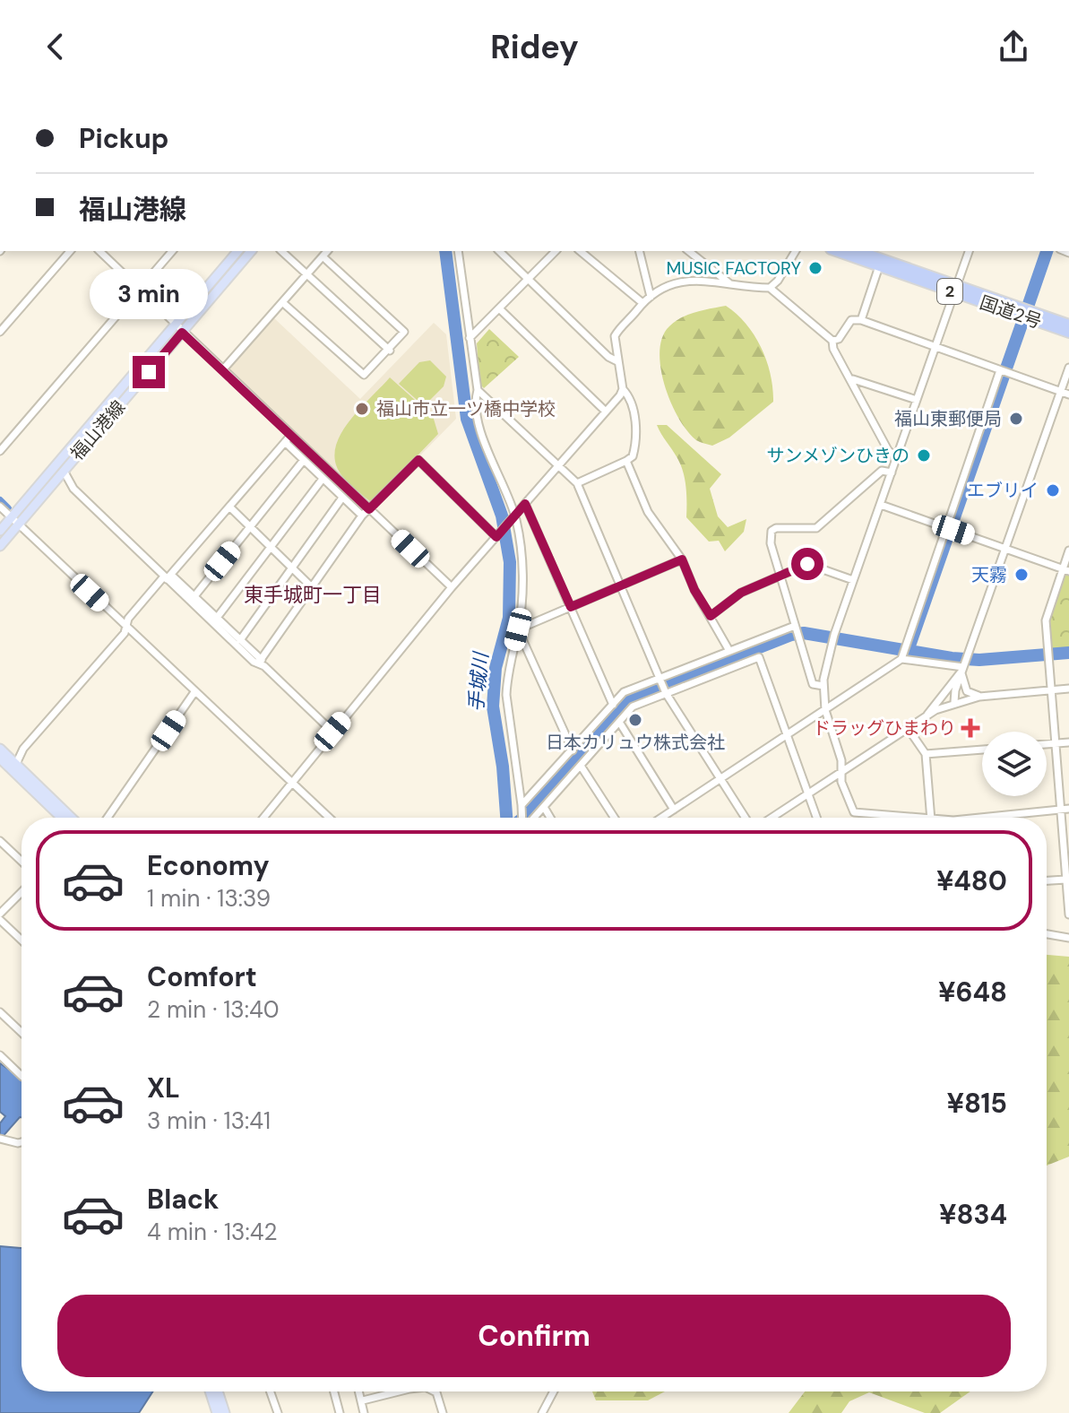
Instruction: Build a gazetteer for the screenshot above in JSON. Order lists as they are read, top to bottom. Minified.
{"streets":{"highway":["2","国道2号"],"main road":["福山港線"]},"districts":["東手城町一丁目"],"water":["手城川"],"places":{"other":["MUSIC FACTORY","福山市立一ツ橋中学校","福山東郵便局","サンメゾンひきの","エブリイ","天霧","日本カリュウ株式会社"],"health":["ドラッグひまわり"]},"page":{"header":"Ridey","banner":["Pickup","福山港線"],"bubble":"3 min","list":[{"name":"Economy","note":"1 min · 13:39","value":"¥480"},{"name":"Comfort","note":"2 min · 13:40","value":"¥648"},{"name":"XL","note":"3 min · 13:41","value":"¥815"},{"name":"Black","note":"4 min · 13:42","value":"¥834"}],"buttons":"Confirm"}}
